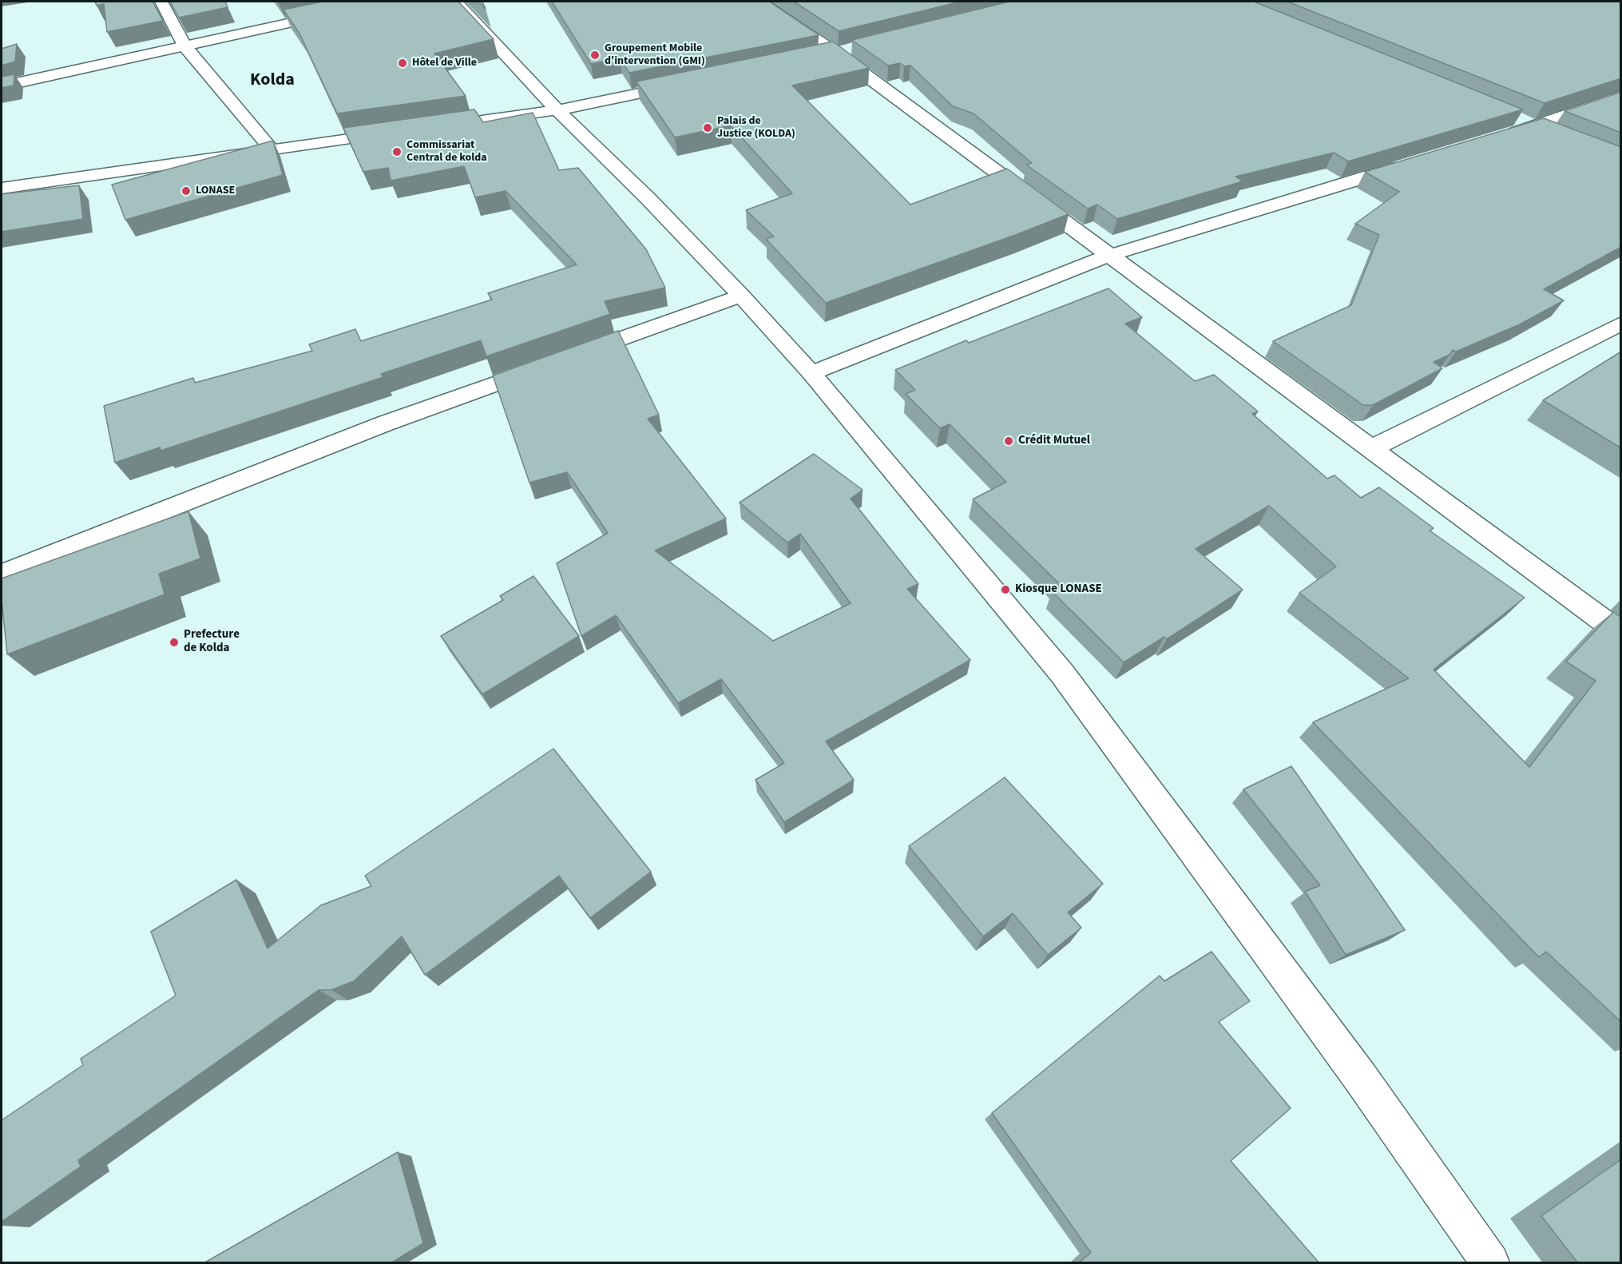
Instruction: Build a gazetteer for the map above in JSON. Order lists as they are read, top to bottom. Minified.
{"districts":["Kolda"],"places":["Groupement Mobile d'intervention (GMI)","Hôtel de Ville","Palais de Justice (KOLDA)","Commissariat Central de kolda","LONASE","Crédit Mutuel","Kiosque LONASE","Prefecture de Kolda"]}
